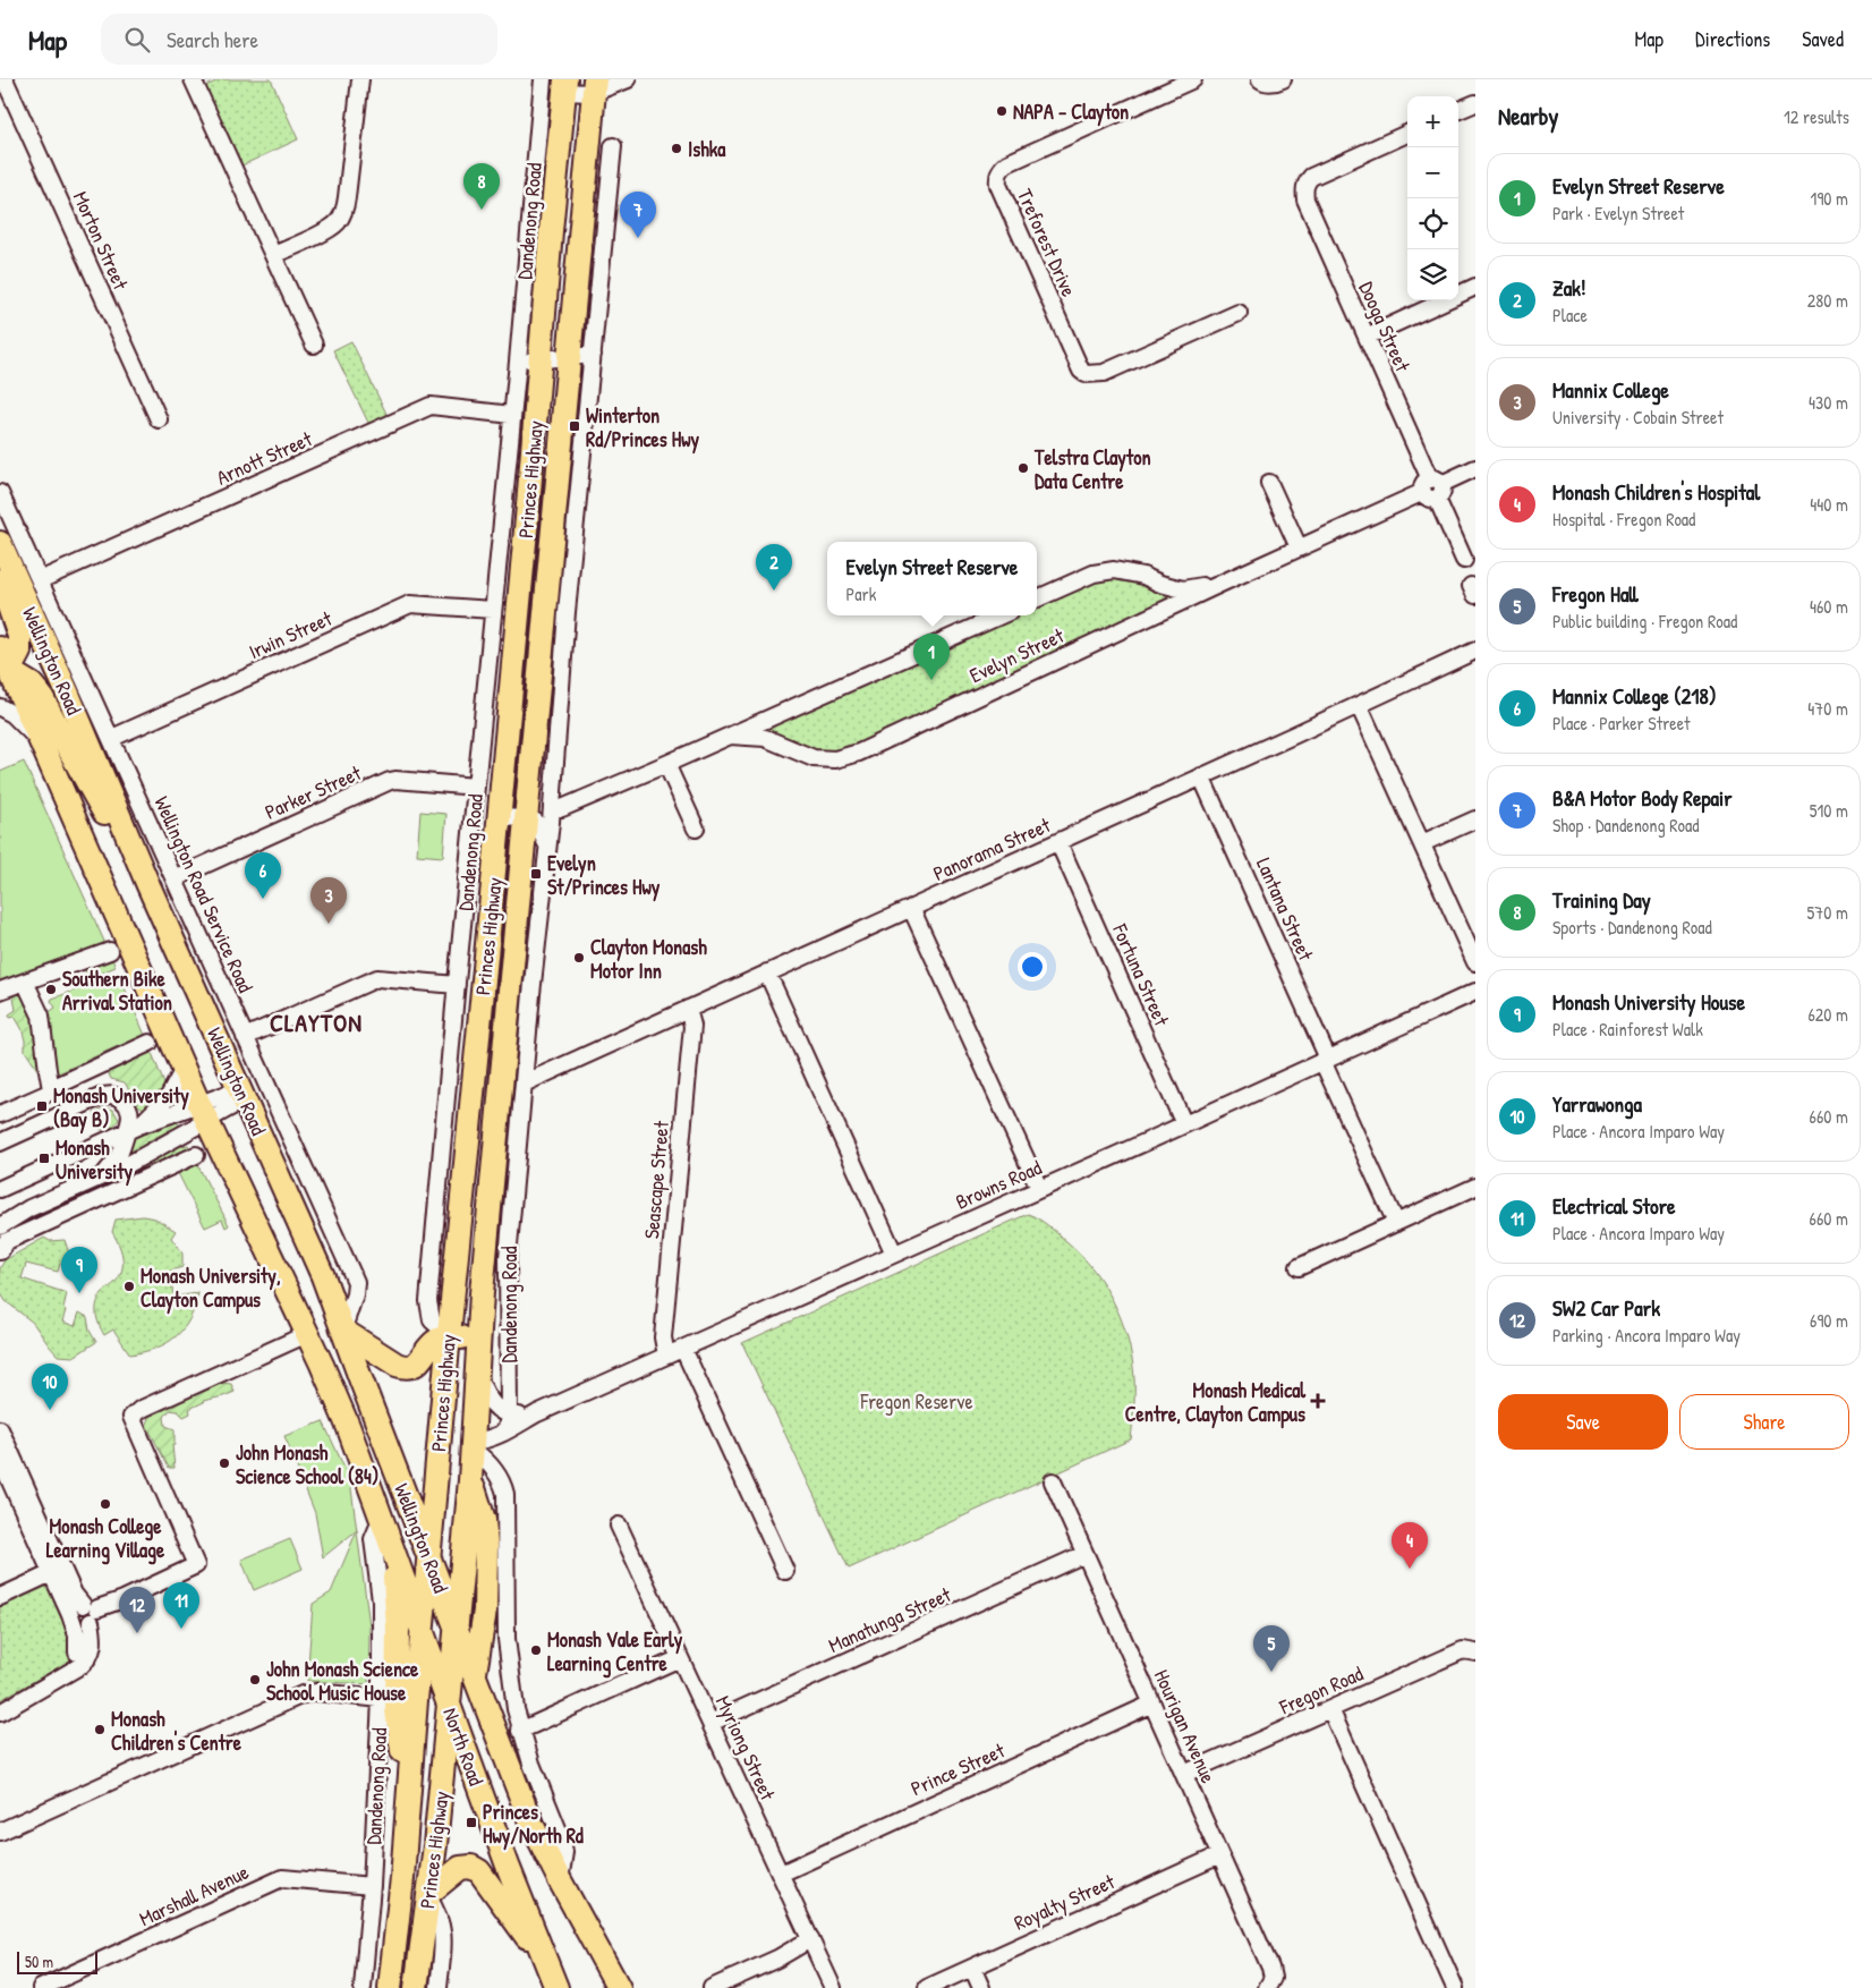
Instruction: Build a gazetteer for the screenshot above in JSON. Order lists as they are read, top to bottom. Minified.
{"streets":{"highway":["Dandenong Road","Princes Highway","Wellington Road","North Road"],"street":["Morton Street","Treforest Drive","Dooga Street","Arnott Street","Irwin Street","Evelyn Street","Parker Street","Panorama Street","Wellington Road Service Road","Lantana Street","Fortuna Street","Seascape Street","Browns Road","Manatunga Street","Fregon Road","Hourigan Avenue","Myriong Street","Prince Street","Marshall Avenue","Royalty Street"]},"crossings":[["Dandenong Road","Arnott Street"],["Dandenong Road","Princes Highway"],["Dandenong Road","Irwin Street"],["Dandenong Road","Evelyn Street"],["Dandenong Road","Wellington Road"],["Dandenong Road","Parker Street"],["Dandenong Road","Panorama Street"],["Dandenong Road","Browns Road"],["Dandenong Road","Marshall Avenue"],["Dooga Street","Evelyn Street"],["Arnott Street","Wellington Road Service Road"],["Princes Highway","Wellington Road"],["Princes Highway","Browns Road"],["Princes Highway","North Road"],["Irwin Street","Wellington Road Service Road"],["Wellington Road","Wellington Road Service Road"],["Wellington Road","North Road"],["Parker Street","Wellington Road Service Road"],["Panorama Street","Lantana Street"],["Panorama Street","Fortuna Street"],["Panorama Street","Seascape Street"],["Lantana Street","Browns Road"],["Fortuna Street","Browns Road"],["Seascape Street","Browns Road"],["Manatunga Street","Hourigan Avenue"],["Manatunga Street","Myriong Street"],["Fregon Road","Hourigan Avenue"],["Hourigan Avenue","Prince Street"],["Hourigan Avenue","Royalty Street"],["Myriong Street","Prince Street"]],"districts":["CLAYTON"],"parks":["Fregon Reserve"],"places":{"other":["NAPA - Clayton","Ishka","Telstra Clayton Data Centre","Clayton Monash Motor Inn","Southern Bike Arrival Station","Monash University, Clayton Campus","John Monash Science School (84)","Monash College Learning Village","Monash Vale Early Learning Centre","John Monash Science School Music House","Monash Children's Centre"],"transit":["Winterton Rd/Princes Hwy","Evelyn St/Princes Hwy","Monash University (Bay B)","Monash University","Princes Hwy/North Rd"],"health":["Monash Medical Centre, Clayton Campus"]},"scale_bar":"50 m","page":{"header":"Map","search":"Search here","nav":["Map","Directions","Saved"],"heading":["Nearby","12 results"],"map_buttons":["+","−"],"list":[{"mark":"1","name":"Evelyn Street Reserve","note":"Park · Evelyn Street","value":"190 m"},{"mark":"2","name":"Zak!","note":"Place","value":"280 m"},{"mark":"3","name":"Mannix College","note":"University · Cobain Street","value":"430 m"},{"mark":"4","name":"Monash Children's Hospital","note":"Hospital · Fregon Road","value":"440 m"},{"mark":"5","name":"Fregon Hall","note":"Public building · Fregon Road","value":"460 m"},{"mark":"6","name":"Mannix College (218)","note":"Place · Parker Street","value":"470 m"},{"mark":"7","name":"B&A Motor Body Repair","note":"Shop · Dandenong Road","value":"510 m"},{"mark":"8","name":"Training Day","note":"Sports · Dandenong Road","value":"570 m"},{"mark":"9","name":"Monash University House","note":"Place · Rainforest Walk","value":"620 m"},{"mark":"10","name":"Yarrawonga","note":"Place · Ancora Imparo Way","value":"660 m"},{"mark":"11","name":"Electrical Store","note":"Place · Ancora Imparo Way","value":"660 m"},{"mark":"12","name":"SW2 Car Park","note":"Parking · Ancora Imparo Way","value":"690 m"}],"pins":["8","7","2","1","6","3","9","10","4","11","12","5"],"popup":["Evelyn Street Reserve","Park"],"buttons":["Save","Share"],"scale":"50 m"}}
